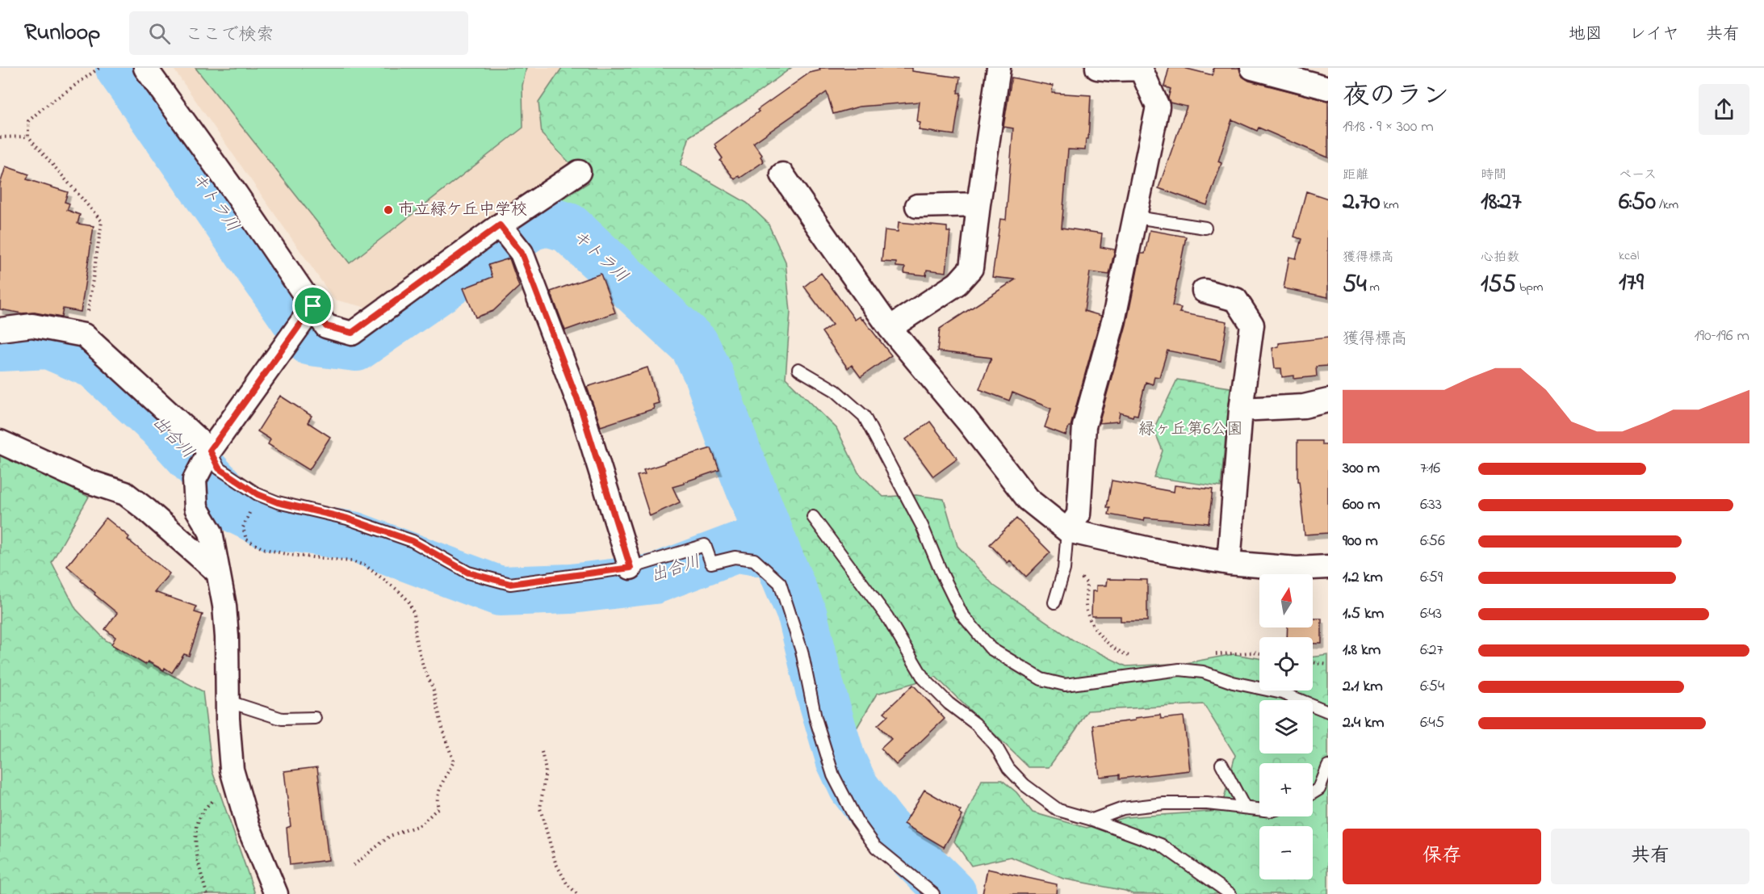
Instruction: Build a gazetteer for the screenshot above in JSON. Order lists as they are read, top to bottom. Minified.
{"water":["キトラ川","出合川"],"parks":["緑ヶ丘第6公園"],"places":["市立緑ケ丘中学校"],"north":"top","page":{"header":"Runloop","search":"ここで検索","nav":["地図","レイヤ","共有"],"heading":["夜のラン","19:18 · 9 × 300 m"],"stats":[["距離","2.70 km"],["時間","18:27"],["ペース","6:50 /km"],["獲得標高","54 m"],["心拍数","155 bpm"],["kcal","179"]],"chart":["獲得標高","190–196 m"],"list":[{"name":"300 m","note":"7:16"},{"name":"600 m","note":"6:33"},{"name":"900 m","note":"6:56"},{"name":"1.2 km","note":"6:59"},{"name":"1.5 km","note":"6:43"},{"name":"1.8 km","note":"6:27"},{"name":"2.1 km","note":"6:54"},{"name":"2.4 km","note":"6:45"}],"map_buttons":["+","−"],"buttons":["保存","共有"]}}
